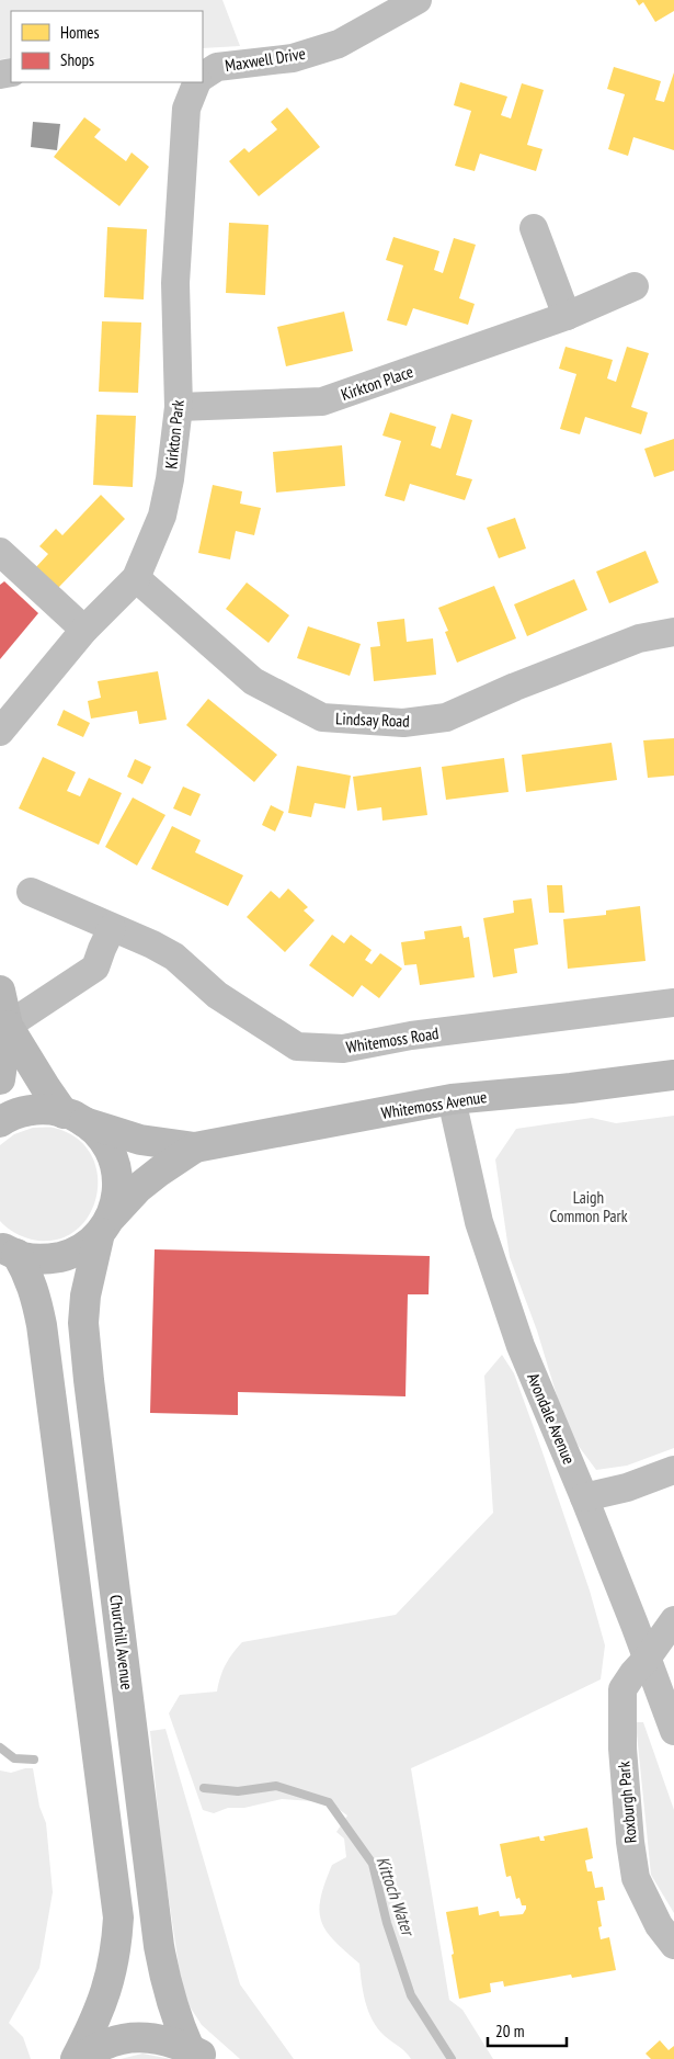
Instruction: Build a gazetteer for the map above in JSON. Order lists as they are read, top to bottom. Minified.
{"streets":{"street":["Maxwell Drive","Kirkton Place","Kirkton Park","Lindsay Road","Whitemoss Road","Whitemoss Avenue","Avondale Avenue","Churchill Avenue","Roxburgh Park"]},"crossings":[["Kirkton Place","Kirkton Park"],["Kirkton Park","Lindsay Road"],["Whitemoss Avenue","Avondale Avenue"],["Whitemoss Avenue","Churchill Avenue"],["Avondale Avenue","Roxburgh Park"]],"water":["Kittoch Water"],"parks":["Laigh Common Park"],"legend":["Homes","Shops"],"scale_bar":"20 m"}
